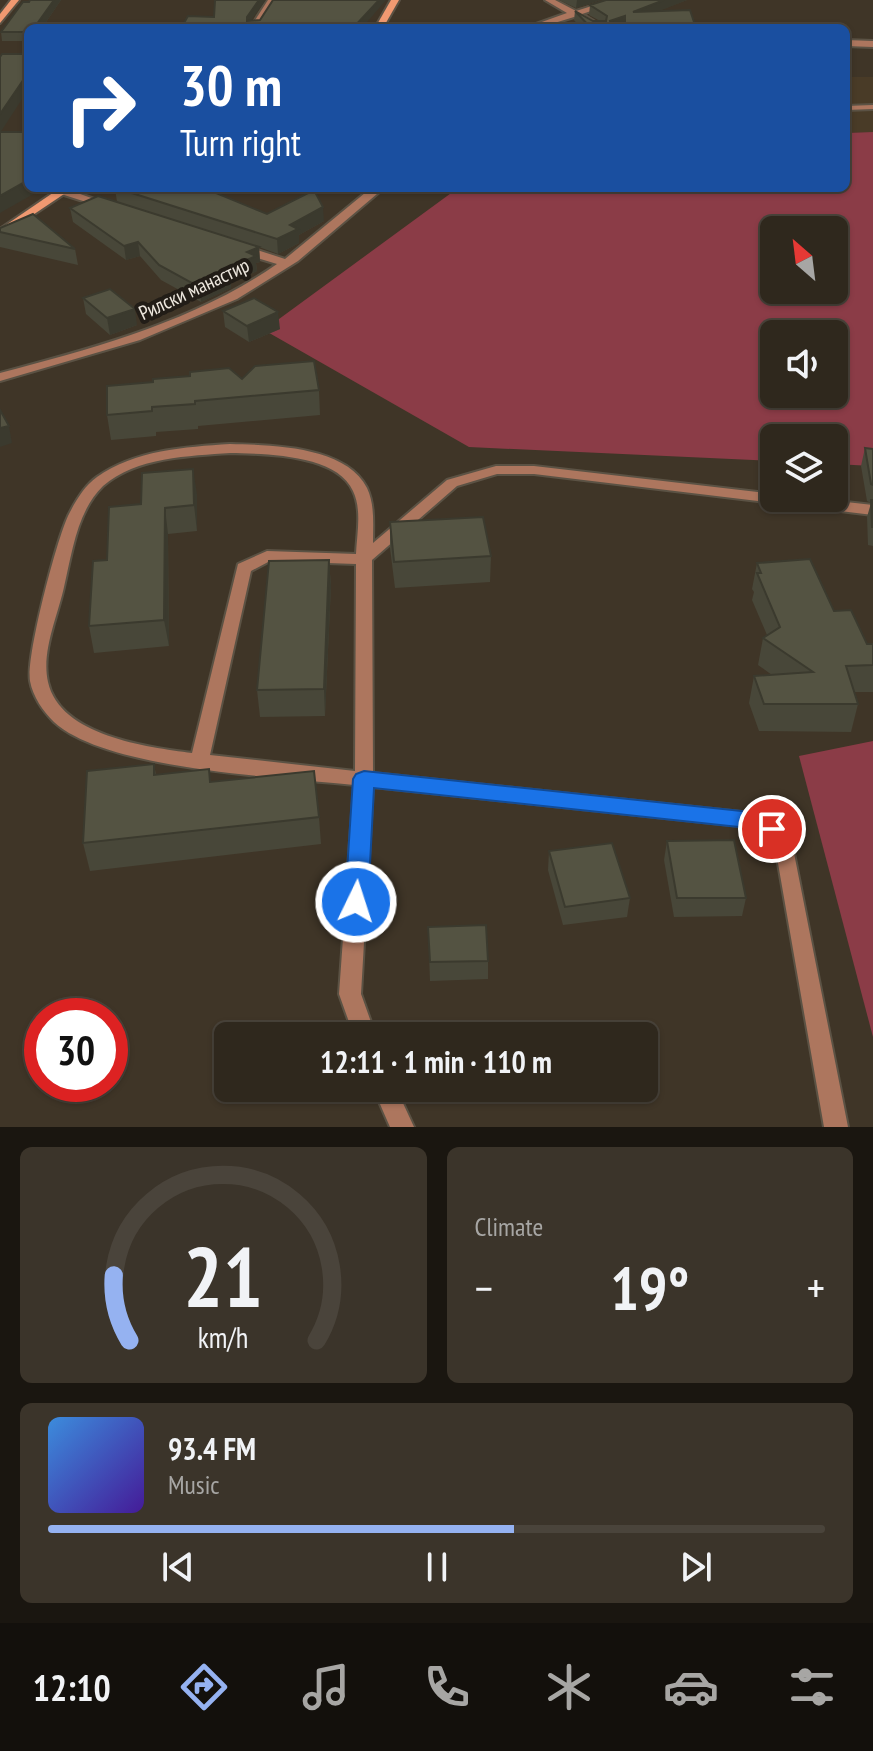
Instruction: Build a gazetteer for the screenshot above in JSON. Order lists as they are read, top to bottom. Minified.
{"streets":{"street":["Рилски манастир"]},"north":"top left","page":{"turn":["30 m","Turn right"],"limit":"30","trip":"12:11 · 1 min · 110 m","tile":"Climate","heat":["−","19°","+"],"song":["93.4 FM","Music"],"tabs":"12:10","gauge":["21","km/h"]}}
